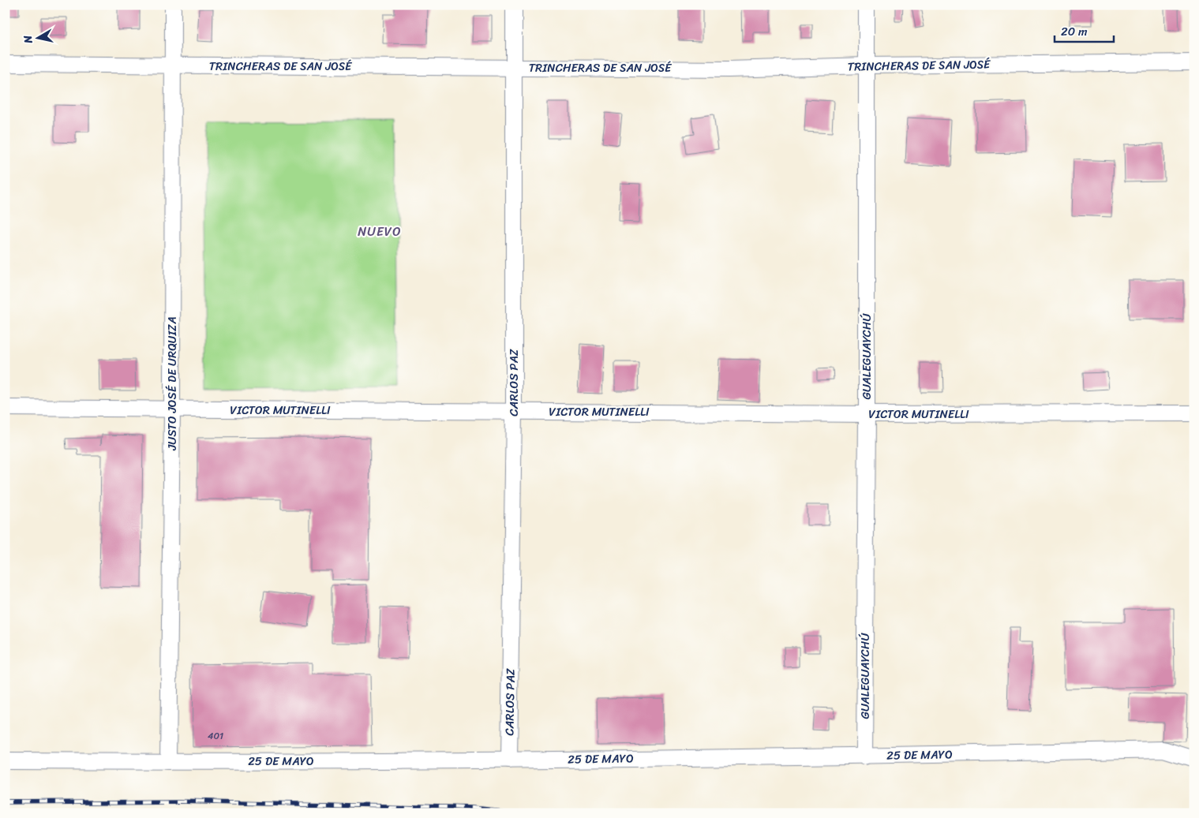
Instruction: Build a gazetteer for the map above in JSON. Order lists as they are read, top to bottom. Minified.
{"streets":{"street":["TRINCHERAS DE SAN JOSÉ","GUALEGUAYCHÚ","CARLOS PAZ","JUSTO JOSÉ DE URQUIZA","VICTOR MUTINELLI","25 DE MAYO"]},"crossings":[["TRINCHERAS DE SAN JOSÉ","GUALEGUAYCHÚ"],["TRINCHERAS DE SAN JOSÉ","CARLOS PAZ"],["TRINCHERAS DE SAN JOSÉ","JUSTO JOSÉ DE URQUIZA"],["GUALEGUAYCHÚ","VICTOR MUTINELLI"],["GUALEGUAYCHÚ","25 DE MAYO"],["CARLOS PAZ","VICTOR MUTINELLI"],["CARLOS PAZ","25 DE MAYO"],["JUSTO JOSÉ DE URQUIZA","VICTOR MUTINELLI"],["JUSTO JOSÉ DE URQUIZA","25 DE MAYO"]],"districts":["NUEVO"],"house_numbers":["401"],"scale_bar":"20 m","north":"left"}
